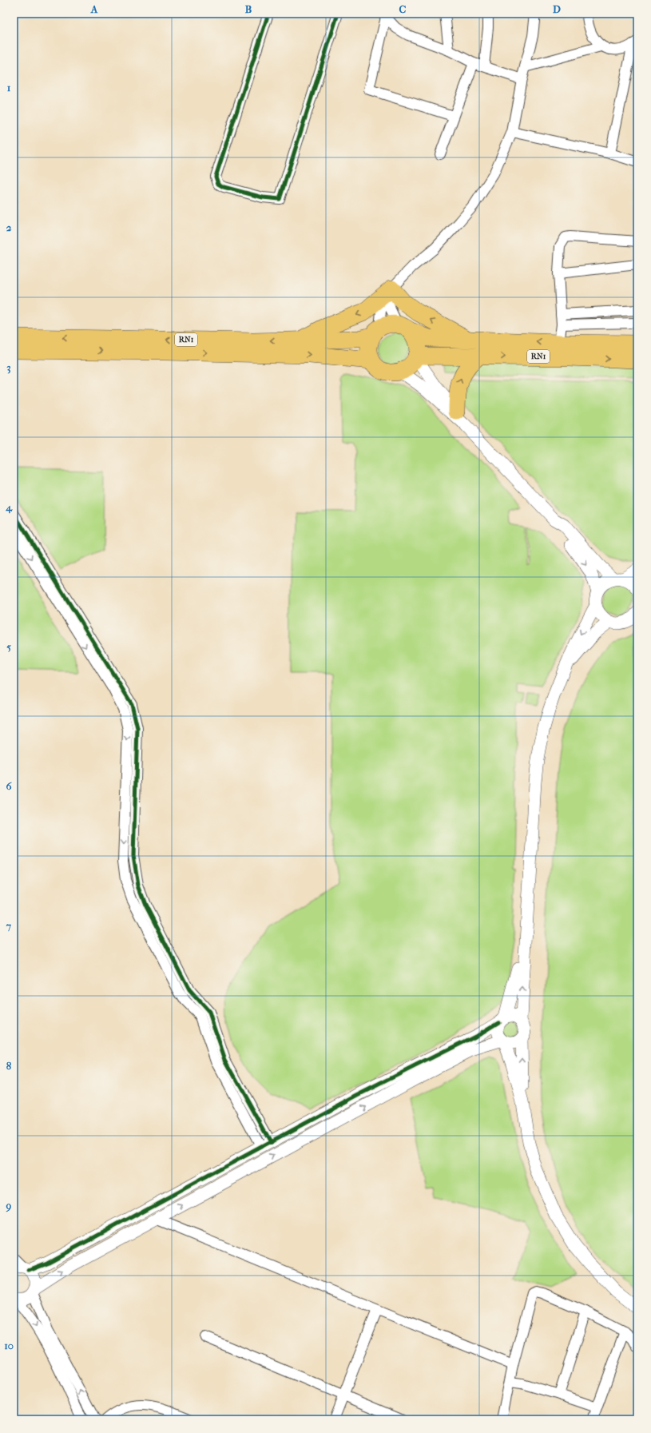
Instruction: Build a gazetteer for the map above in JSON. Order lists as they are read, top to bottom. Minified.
{"streets":{"highway":["RN1"]},"grid":{"columns":["A","B","C","D"],"rows":["1","2","3","4","5","6","7","8","9","10"]}}
